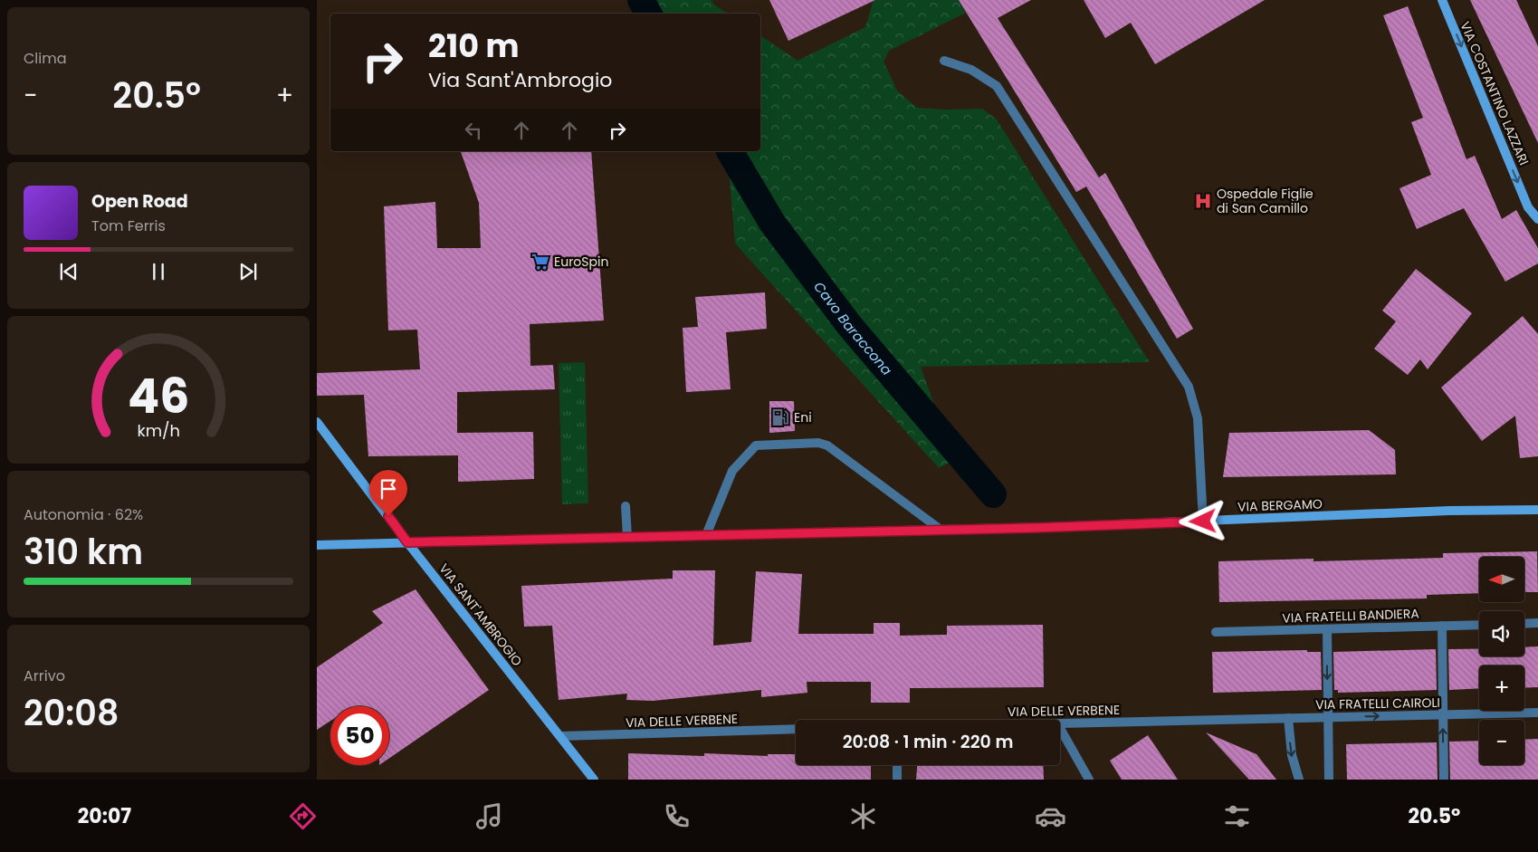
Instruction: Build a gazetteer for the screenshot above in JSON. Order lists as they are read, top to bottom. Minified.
{"streets":{"main road":["VIA COSTANTINO LAZZARI","VIA BERGAMO","VIA SANT'AMBROGIO"],"street":["VIA FRATELLI BANDIERA","VIA FRATELLI CAIROLI","VIA DELLE VERBENE"]},"crossings":[["VIA BERGAMO","VIA SANT'AMBROGIO"],["VIA SANT'AMBROGIO","VIA DELLE VERBENE"],["VIA FRATELLI CAIROLI","VIA DELLE VERBENE"]],"one_way":["VIA COSTANTINO LAZZARI","VIA FRATELLI CAIROLI"],"water":["Cavo Baraccona"],"places":{"hospital":["Ospedale Figlie di San Camillo"],"supermarket":["EuroSpin"],"fuel station":["Eni"]},"north":"left","page":{"tile":["Clima",["Autonomia · 62%","310 km"],["Arrivo","20:08"]],"turn":["210 m","Via Sant'Ambrogio"],"heat":["−","20.5°","+"],"song":["Open Road","Tom Ferris"],"map_buttons":["+","−"],"limit":"50","trip":"20:08 · 1 min · 220 m","tabs":["20:07","20.5°"],"gauge":["46","km/h"]}}
